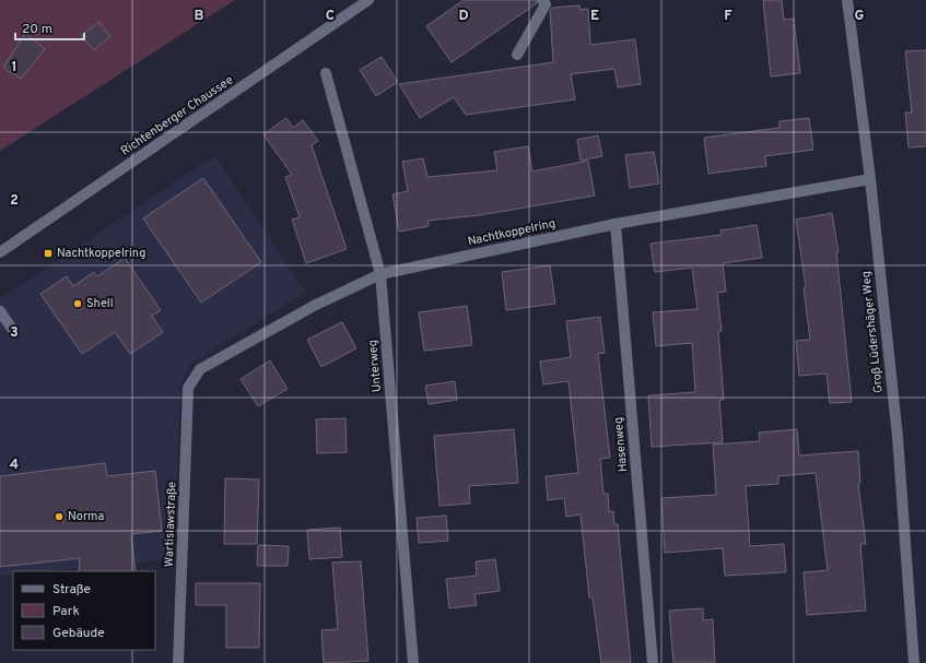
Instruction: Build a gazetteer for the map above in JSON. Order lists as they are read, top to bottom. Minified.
{"streets":{"street":["Richtenberger Chaussee","Nachtkoppelring","Groß Lüdershäger Weg","Unterweg","Hasenweg","Wartislawstraße"]},"crossings":[["Nachtkoppelring","Groß Lüdershäger Weg"],["Nachtkoppelring","Unterweg"],["Nachtkoppelring","Hasenweg"],["Nachtkoppelring","Wartislawstraße"]],"places":{"transit":["Nachtkoppelring"],"other":["Shell","Norma"]},"legend":["Straße","Park","Gebäude"],"scale_bar":"20 m","grid":{"columns":["B","C","D","E","F","G"],"rows":["1","2","3","4"]}}
